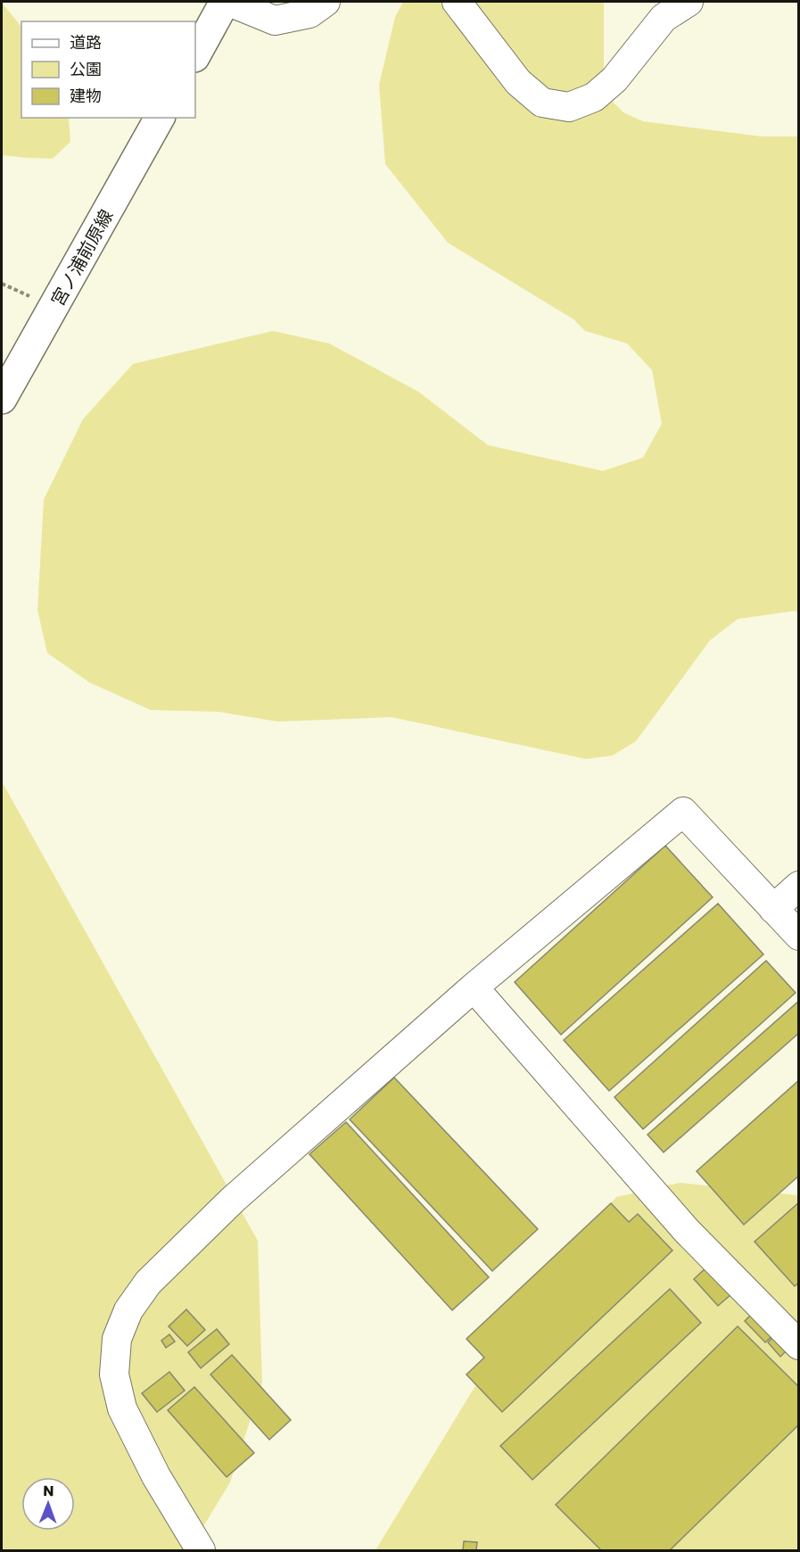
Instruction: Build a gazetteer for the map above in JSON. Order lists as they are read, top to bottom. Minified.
{"streets":{"main road":["宮ノ浦前原線"]},"legend":["道路","公園","建物"],"north":"top"}
